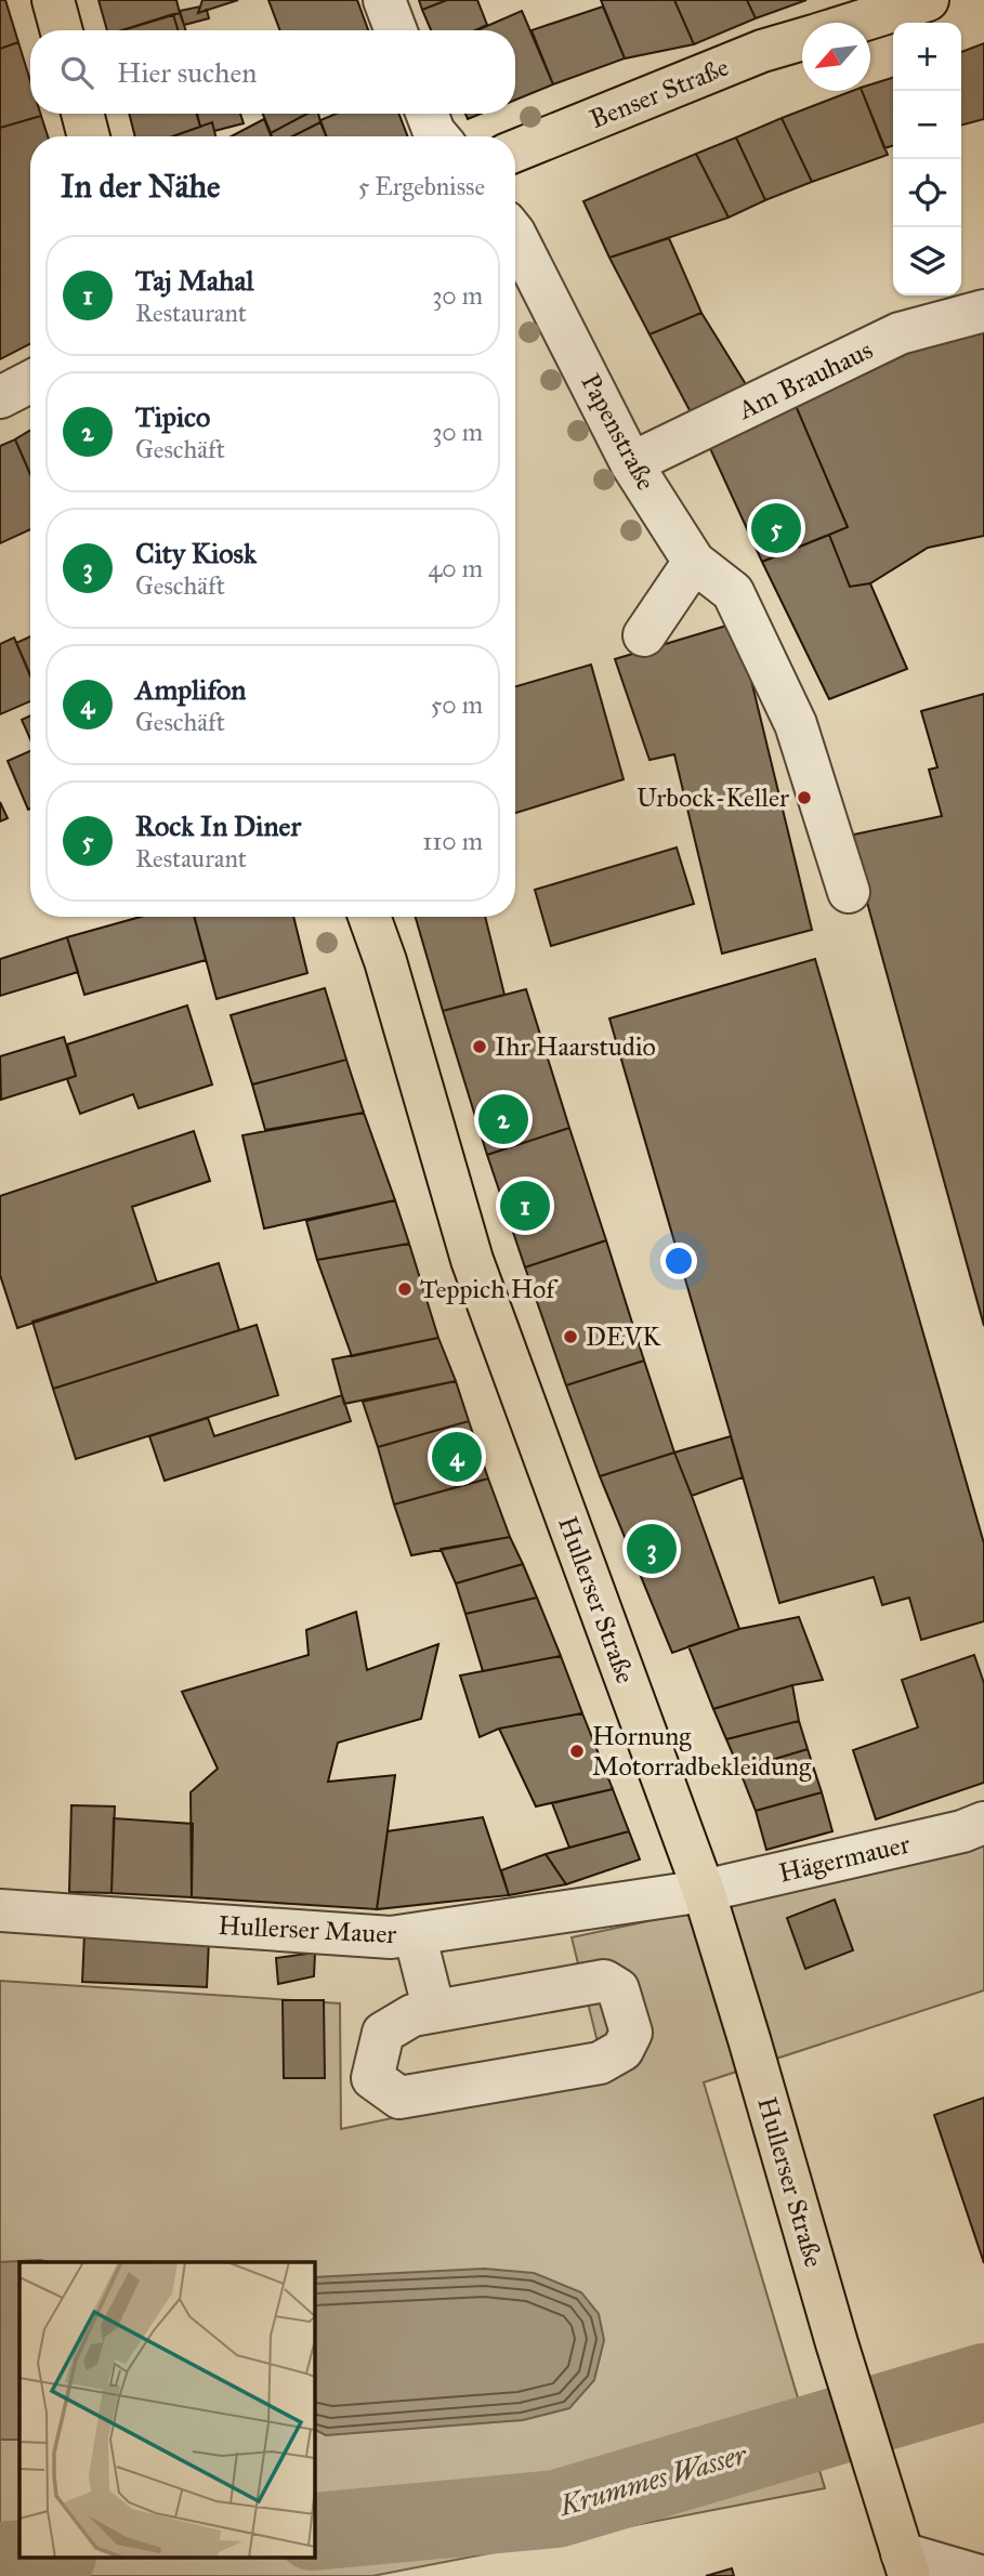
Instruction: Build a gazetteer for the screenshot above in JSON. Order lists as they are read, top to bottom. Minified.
{"streets":{"main road":["Benser Straße","Hullerser Straße"],"street":["Am Brauhaus","Papenstraße","Hägermauer","Hullerser Mauer"]},"crossings":[["Am Brauhaus","Papenstraße"],["Hullerser Straße","Hägermauer"],["Hullerser Straße","Hullerser Mauer"],["Hägermauer","Hullerser Mauer"]],"water":["Krummes Wasser"],"places":["Urbock-Keller","Ihr Haarstudio","Teppich Hof","DEVK","Hornung Motorradbekleidung"],"north":"bottom left","page":{"map_buttons":["+","−"],"search":"Hier suchen","heading":["In der Nähe","5 Ergebnisse"],"list":[{"mark":"1","name":"Taj Mahal","note":"Restaurant","value":"30 m"},{"mark":"2","name":"Tipico","note":"Geschäft","value":"30 m"},{"mark":"3","name":"City Kiosk","note":"Geschäft","value":"40 m"},{"mark":"4","name":"Amplifon","note":"Geschäft","value":"50 m"},{"mark":"5","name":"Rock In Diner","note":"Restaurant","value":"110 m"}],"pins":["5","2","1","4","3"]}}
